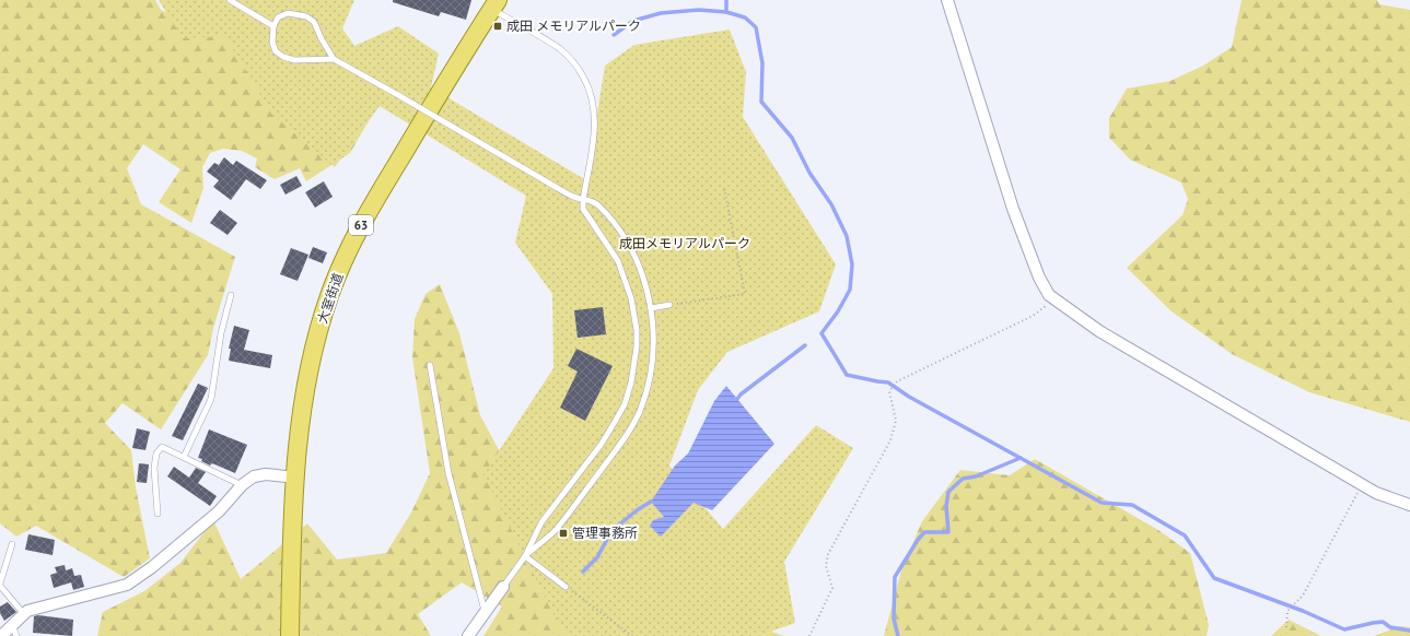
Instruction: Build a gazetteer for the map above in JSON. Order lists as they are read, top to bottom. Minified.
{"streets":{"main road":["63","大室街道"]},"parks":["成田メモリアルパーク"],"places":{"transit":["成田 メモリアルパーク","管理事務所"]}}
